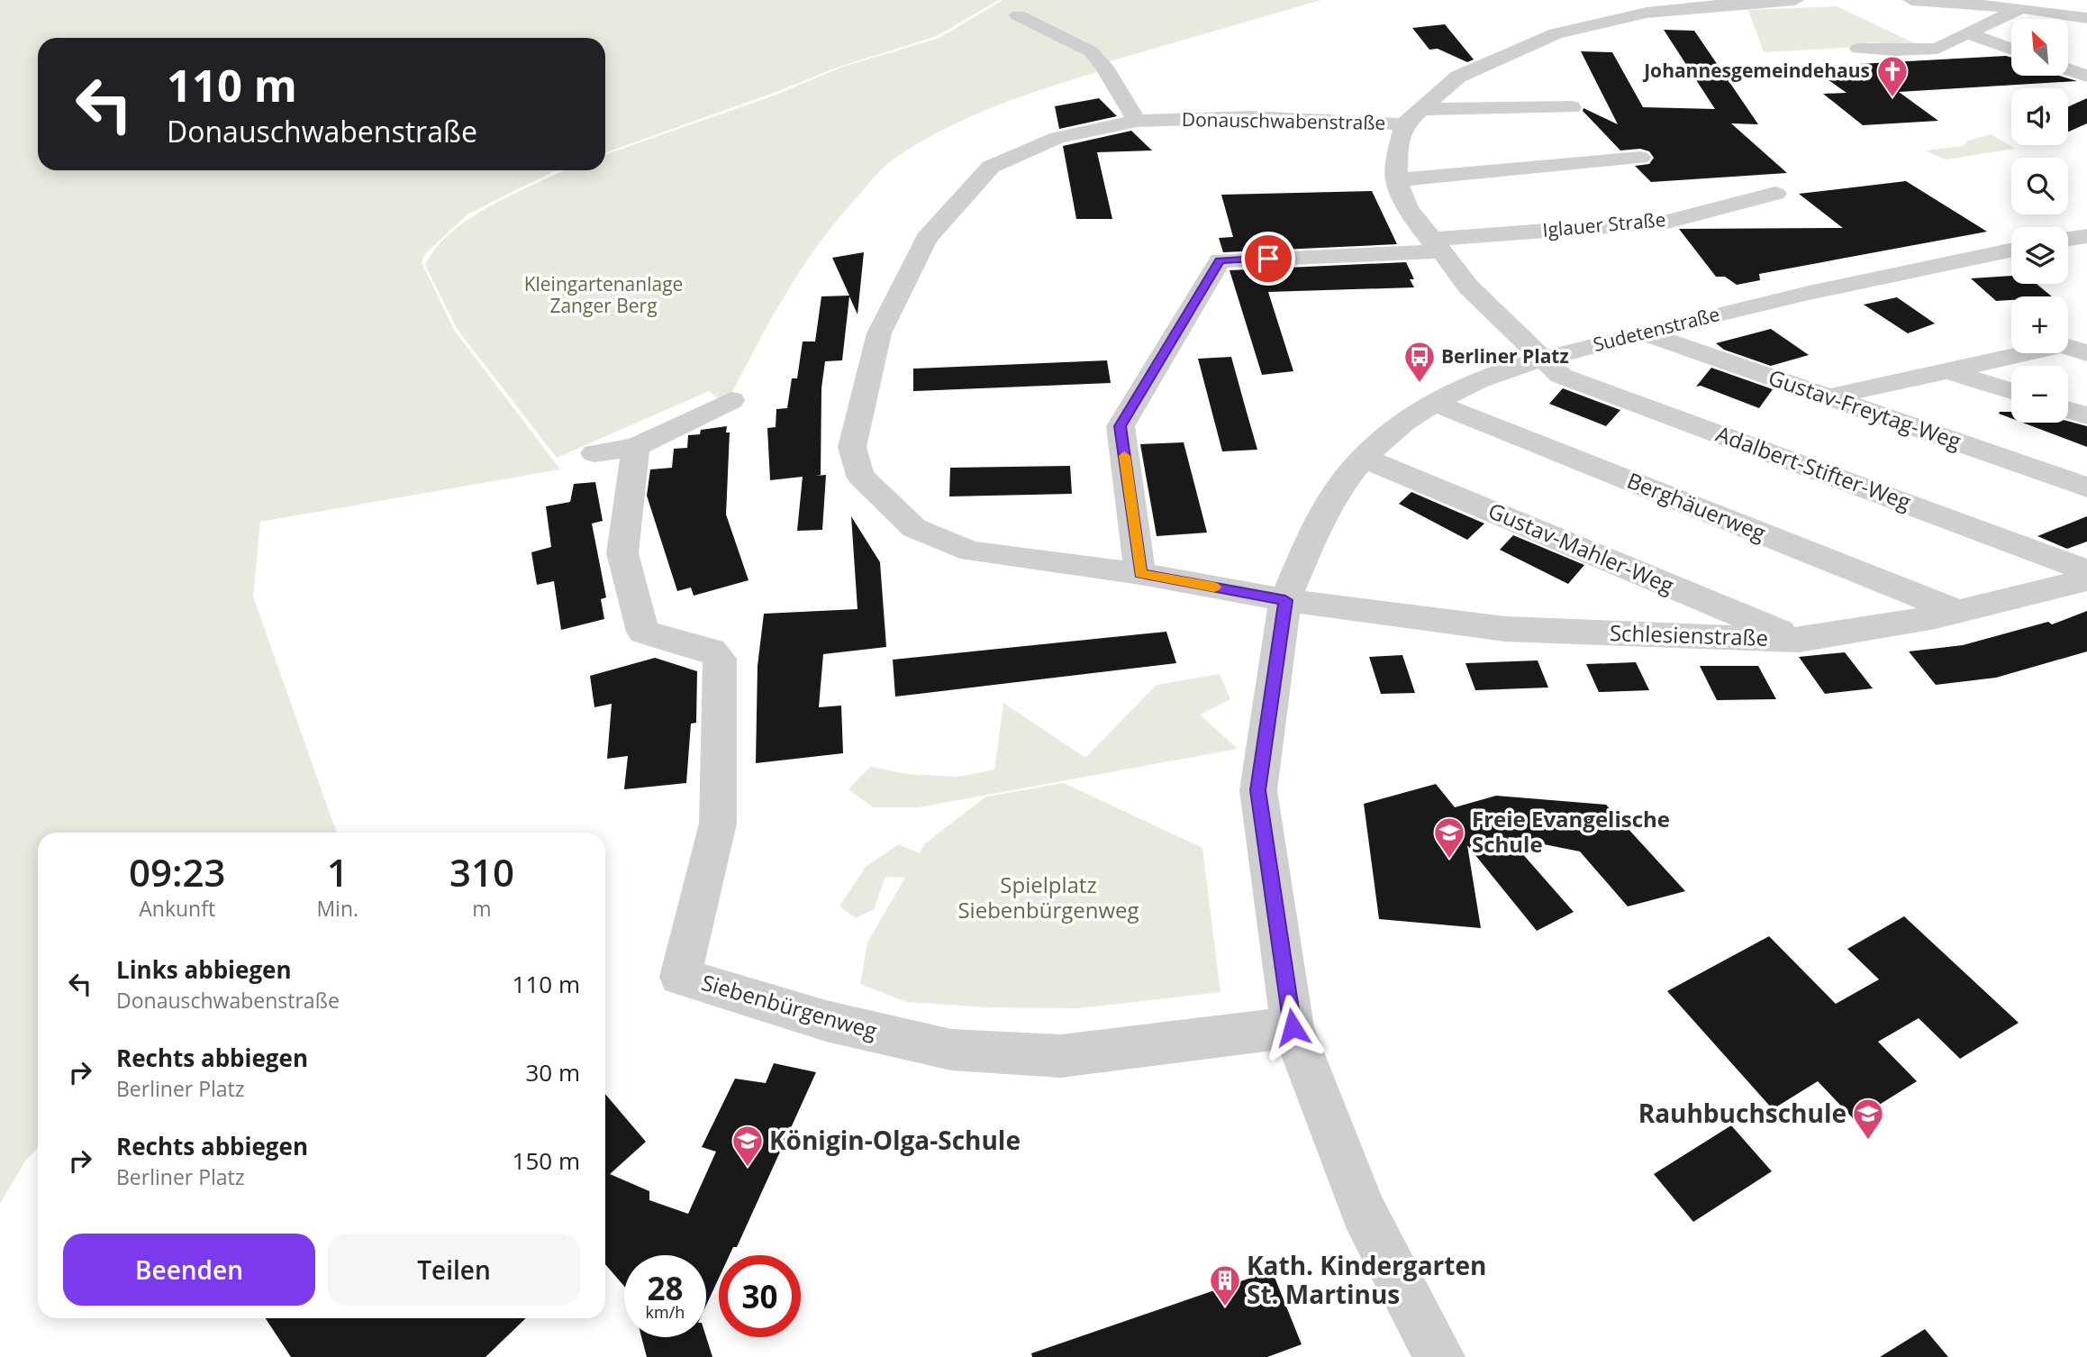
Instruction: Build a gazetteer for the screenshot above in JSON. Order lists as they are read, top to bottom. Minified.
{"streets":{"street":["Donauschwabenstraße","Iglauer Straße","Sudetenstraße","Gustav-Freytag-Weg","Adalbert-Stifter-Weg","Berghäuerweg","Gustav-Mahler-Weg","Schlesienstraße","Siebenbürgenweg"]},"crossings":[["Donauschwabenstraße","Sudetenstraße"],["Donauschwabenstraße","Schlesienstraße"],["Sudetenstraße","Gustav-Freytag-Weg"],["Sudetenstraße","Adalbert-Stifter-Weg"],["Sudetenstraße","Berghäuerweg"],["Sudetenstraße","Gustav-Mahler-Weg"],["Sudetenstraße","Schlesienstraße"],["Sudetenstraße","Siebenbürgenweg"],["Berghäuerweg","Schlesienstraße"],["Gustav-Mahler-Weg","Schlesienstraße"]],"parks":["Kleingartenanlage Zanger Berg","Spielplatz Siebenbürgenweg"],"places":{"church":["Johannesgemeindehaus"],"bus stop":["Berliner Platz"],"school or university":["Freie Evangelische Schule","Rauhbuchschule","Königin-Olga-Schule"],"building":["Kath. Kindergarten St. Martinus"]},"north":"top left","page":{"map_buttons":["+","−"],"turn":["110 m","Donauschwabenstraße"],"eta":["09:23","Ankunft","1","Min.","310","m"],"list":[{"name":"Links abbiegen","note":"Donauschwabenstraße","value":"110 m"},{"name":"Rechts abbiegen","note":"Berliner Platz","value":"30 m"},{"name":"Rechts abbiegen","note":"Berliner Platz","value":"150 m"}],"buttons":["Beenden","Teilen"],"speed":"28 km/h","limit":"30"}}
